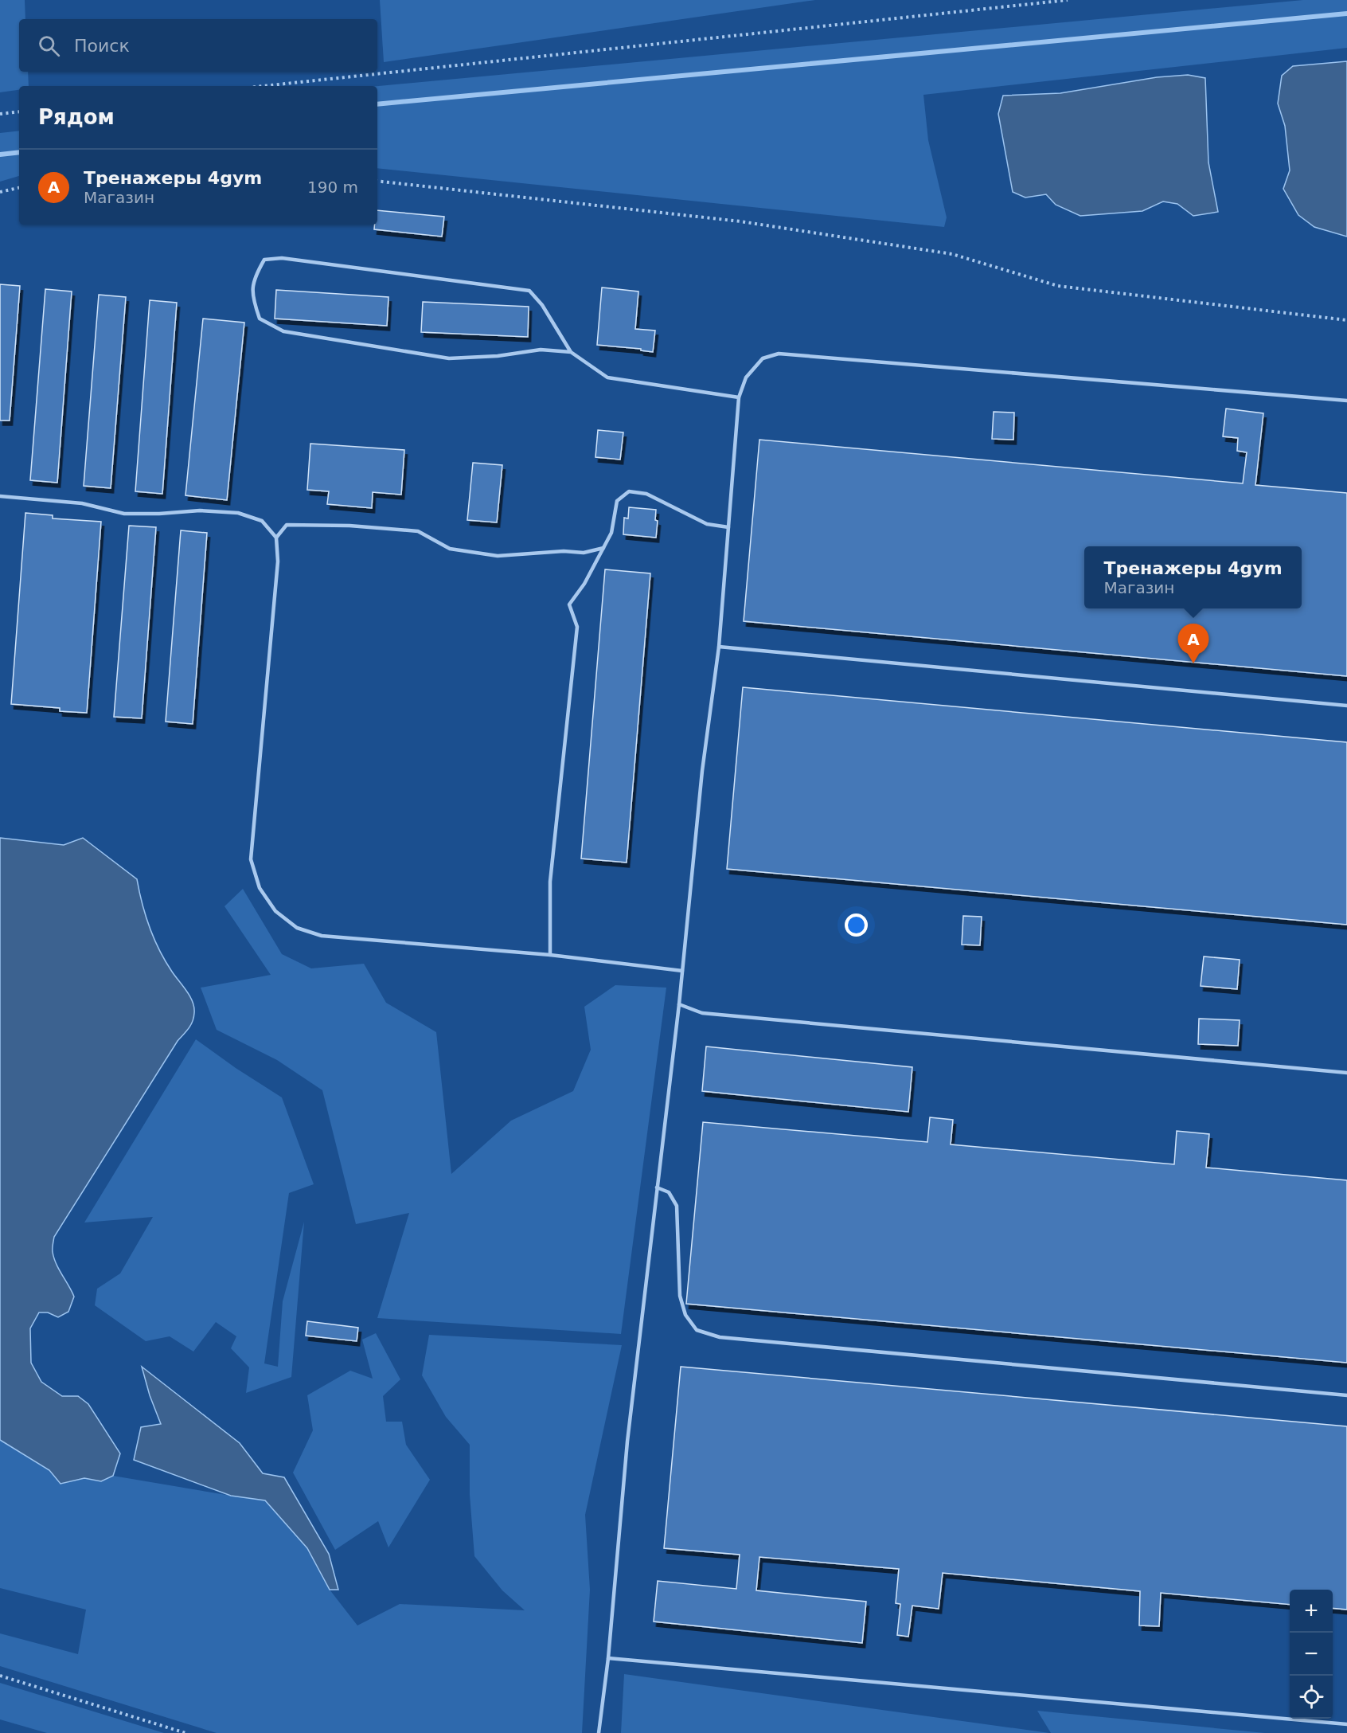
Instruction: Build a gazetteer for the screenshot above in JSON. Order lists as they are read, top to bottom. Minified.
{"page":{"search":"Поиск","heading":"Рядом","list":[{"mark":"A","name":"Тренажеры 4gym","note":"Магазин","value":"190 m"}],"popup":["Тренажеры 4gym","Магазин"],"pins":"A","map_buttons":["+","−"]}}
